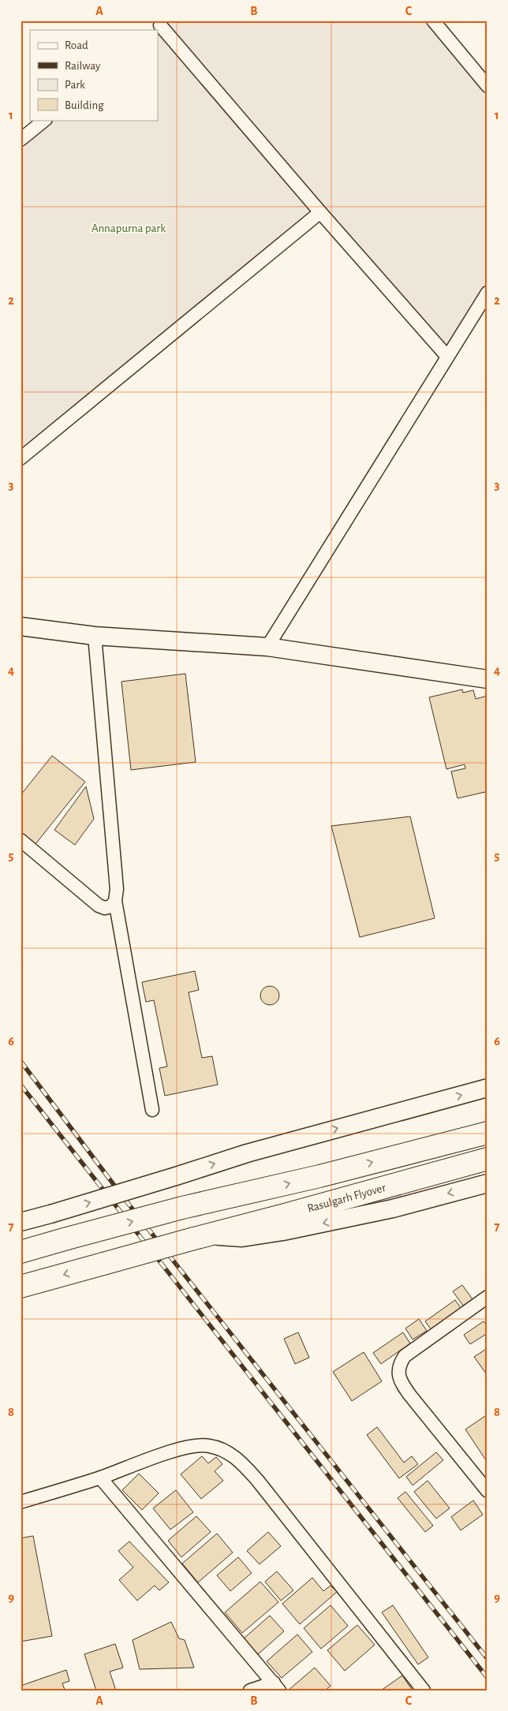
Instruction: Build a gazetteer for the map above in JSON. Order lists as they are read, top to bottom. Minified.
{"streets":{"highway":["Rasulgarh Flyover"]},"parks":["Annapurna park"],"legend":["Road","Railway","Park","Building"],"grid":{"columns":["A","B","C"],"rows":["1","2","3","4","5","6","7","8","9"]}}
